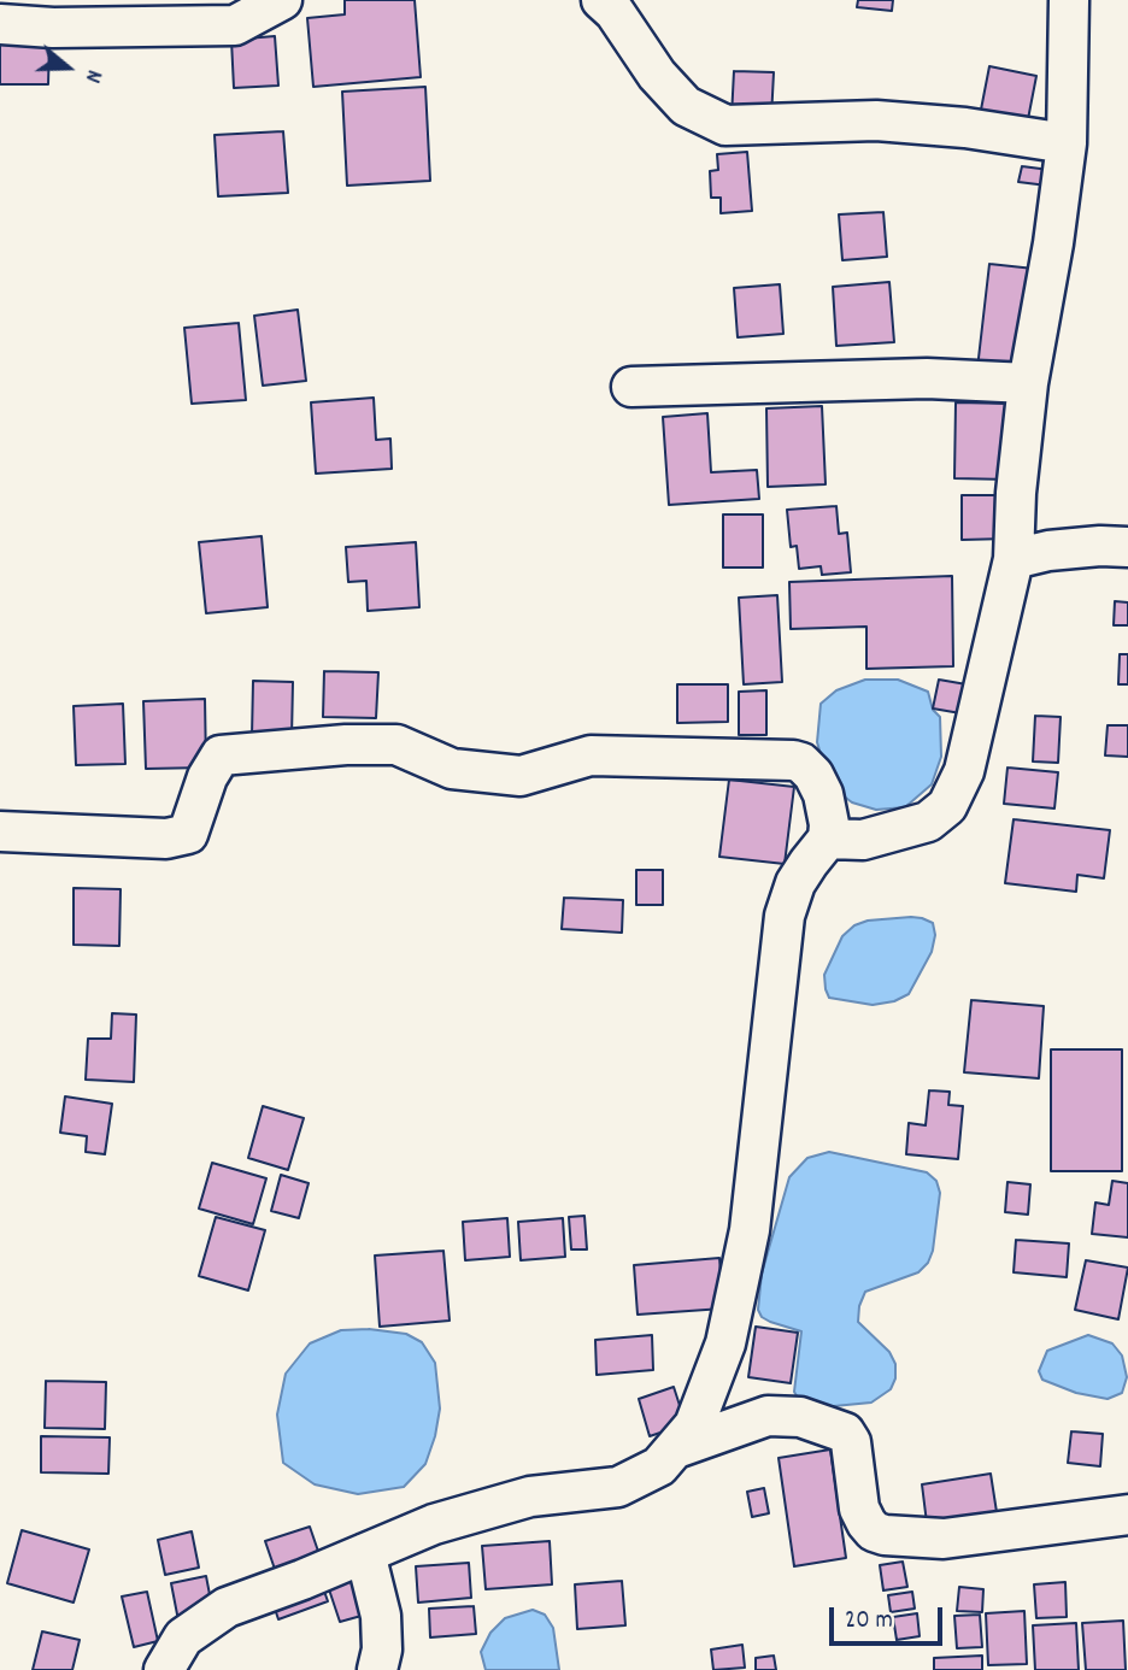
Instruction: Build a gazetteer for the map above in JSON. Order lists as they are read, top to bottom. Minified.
{"scale_bar":"20 m","north":"right"}
